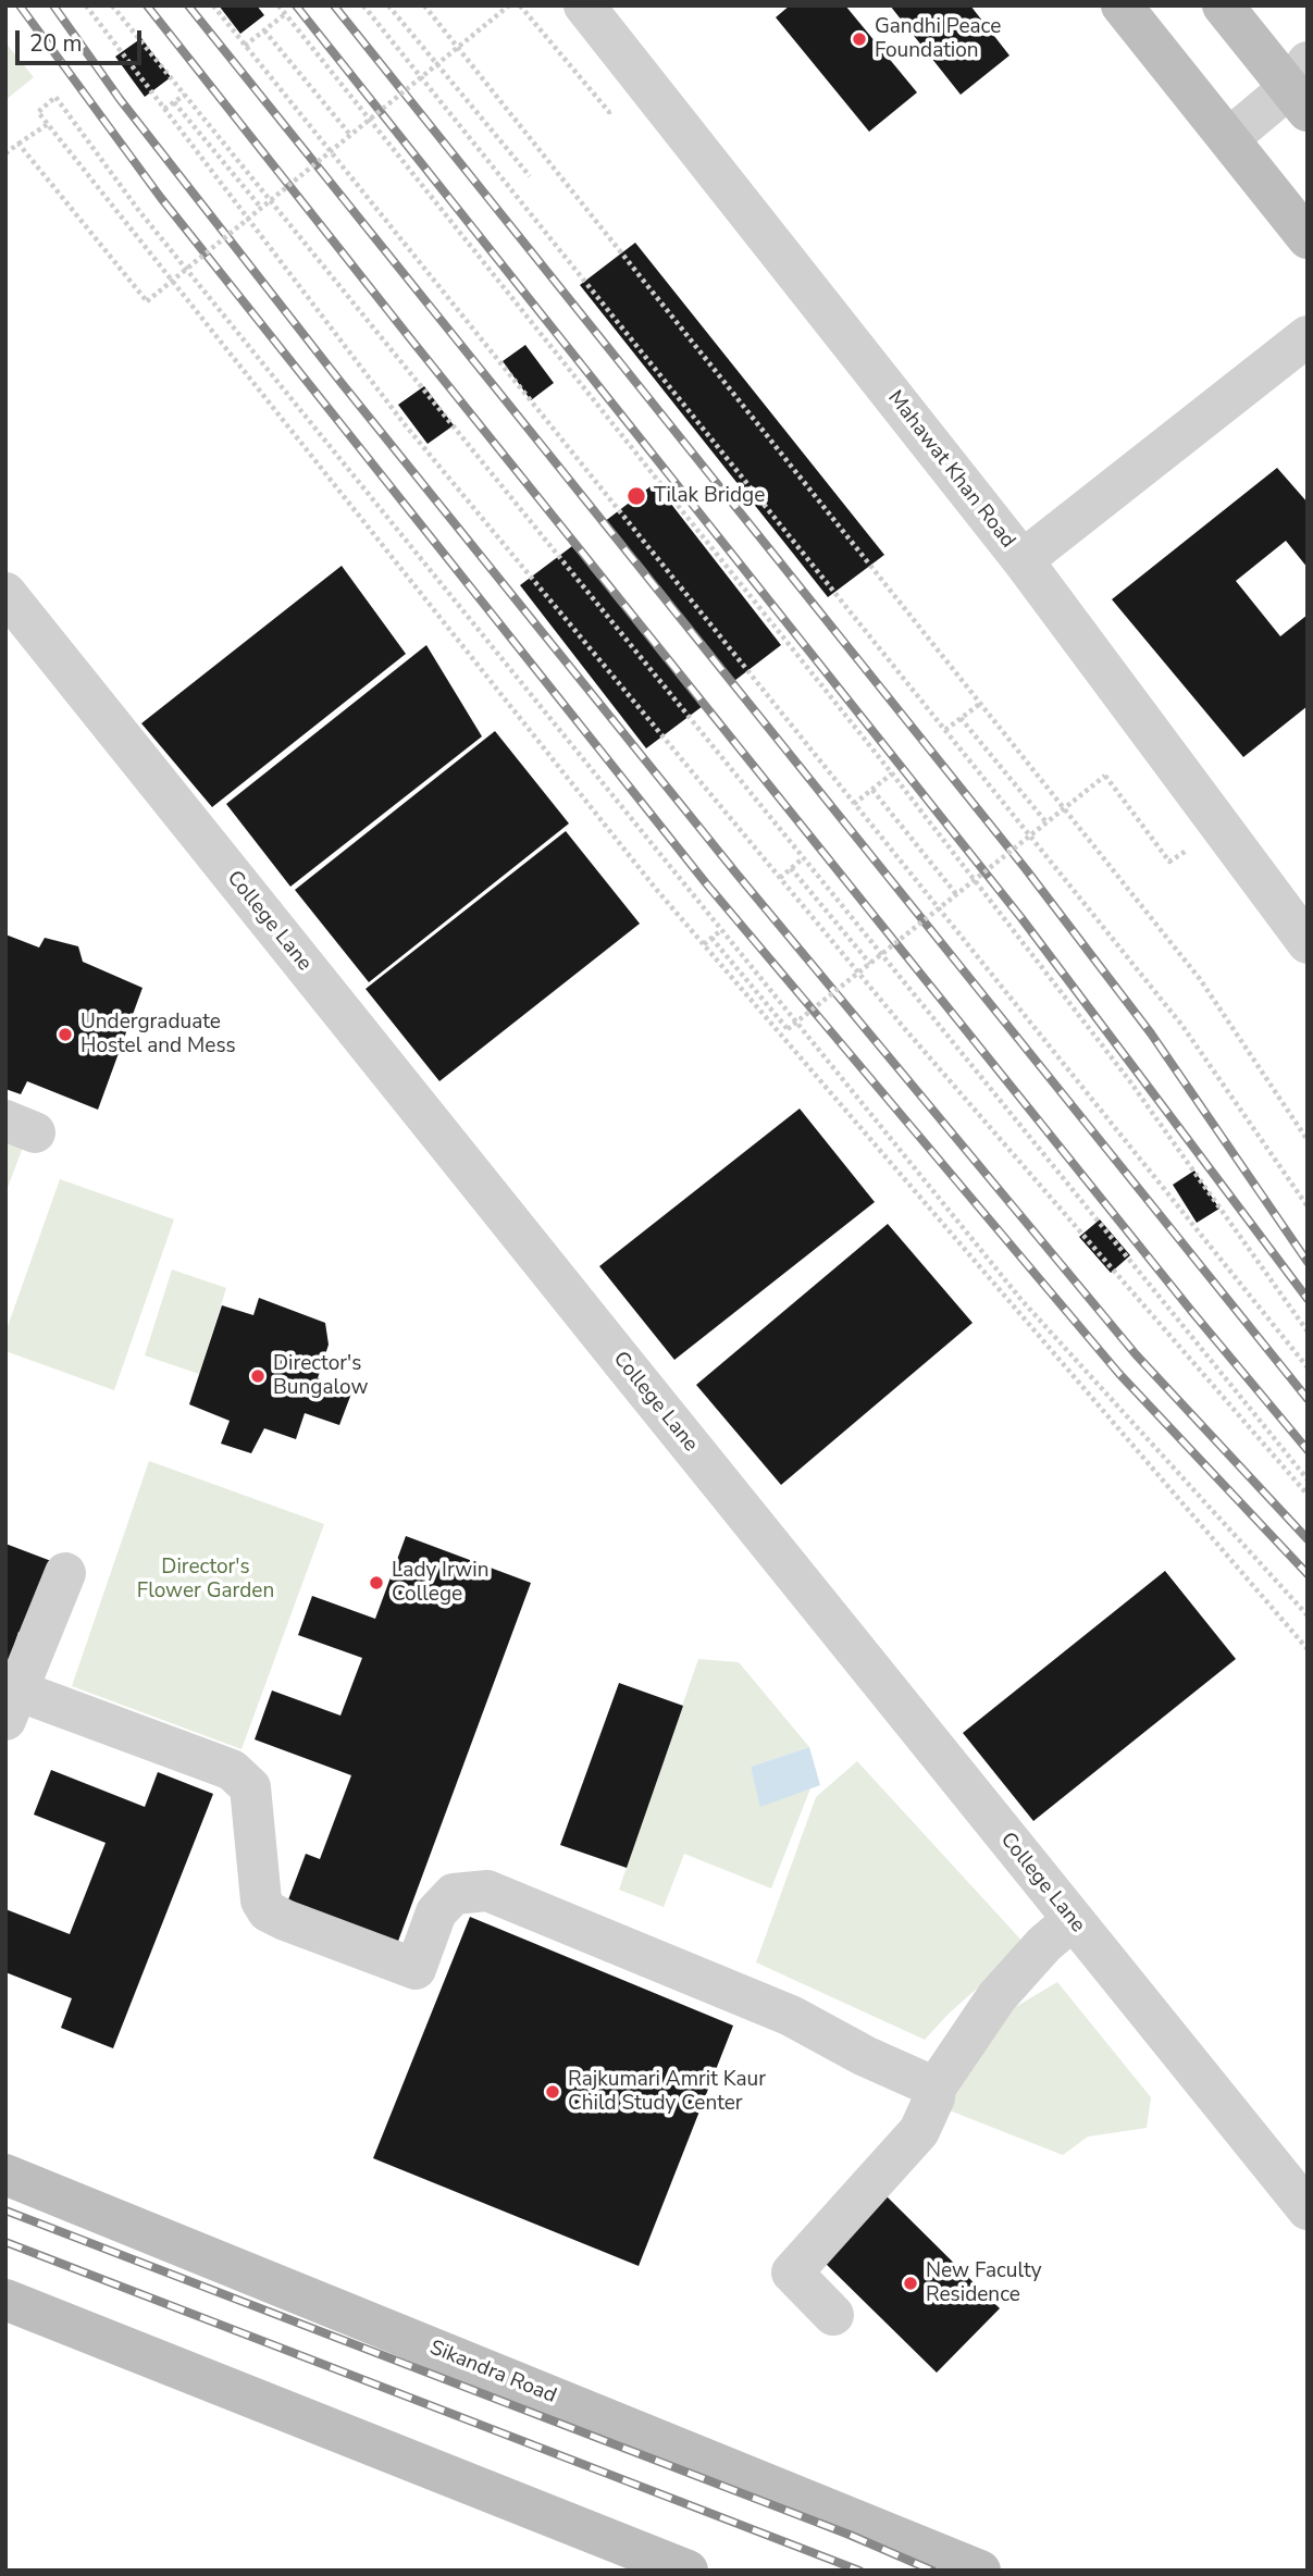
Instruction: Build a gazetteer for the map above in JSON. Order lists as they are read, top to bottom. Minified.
{"streets":{"main road":["Sikandra Road"],"street":["Mahawat Khan Road","College Lane"]},"parks":["Director's Flower Garden"],"places":["Gandhi Peace Foundation","Tilak Bridge","Undergraduate Hostel and Mess","Director's Bungalow","Lady Irwin College","Rajkumari Amrit Kaur Child Study Center","New Faculty Residence"],"scale_bar":"20 m"}
